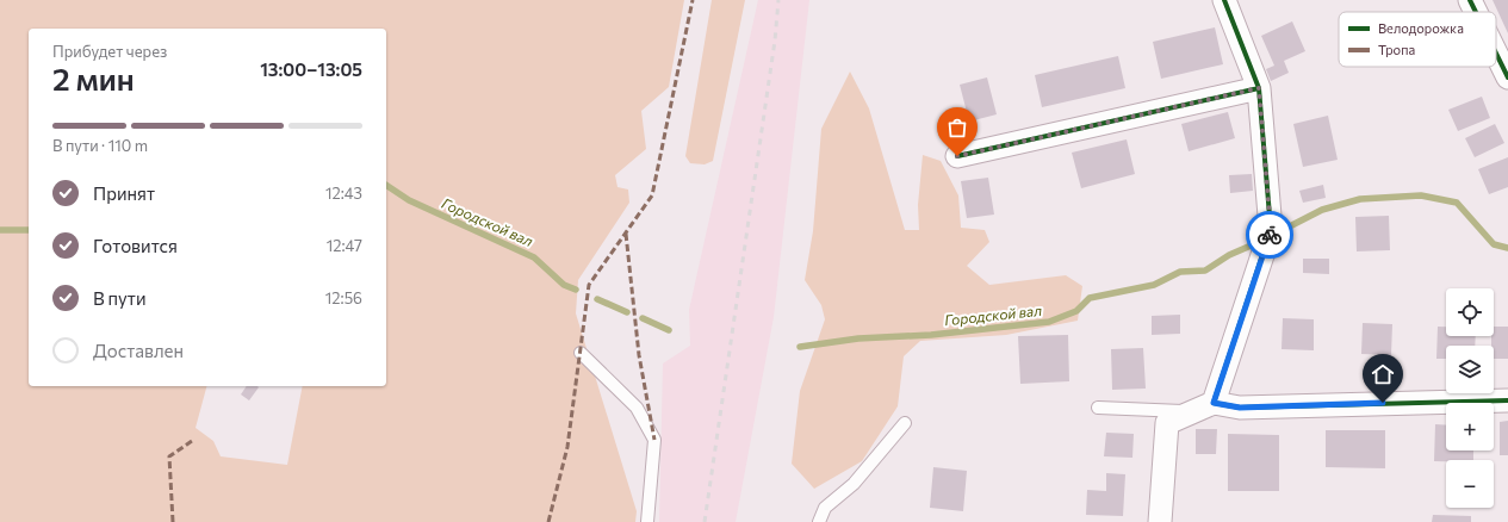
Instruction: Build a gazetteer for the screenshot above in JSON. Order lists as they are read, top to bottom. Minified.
{"water":["Городской вал"],"legend":["Велодорожка","Тропа"],"page":{"heading":["2 мин","Прибудет через","13:00–13:05"],"bar":"В пути · 110 m","list":[["Принят","12:43"],["Готовится","12:47"],["В пути","12:56"],"Доставлен"],"map_buttons":["+","−"]}}
